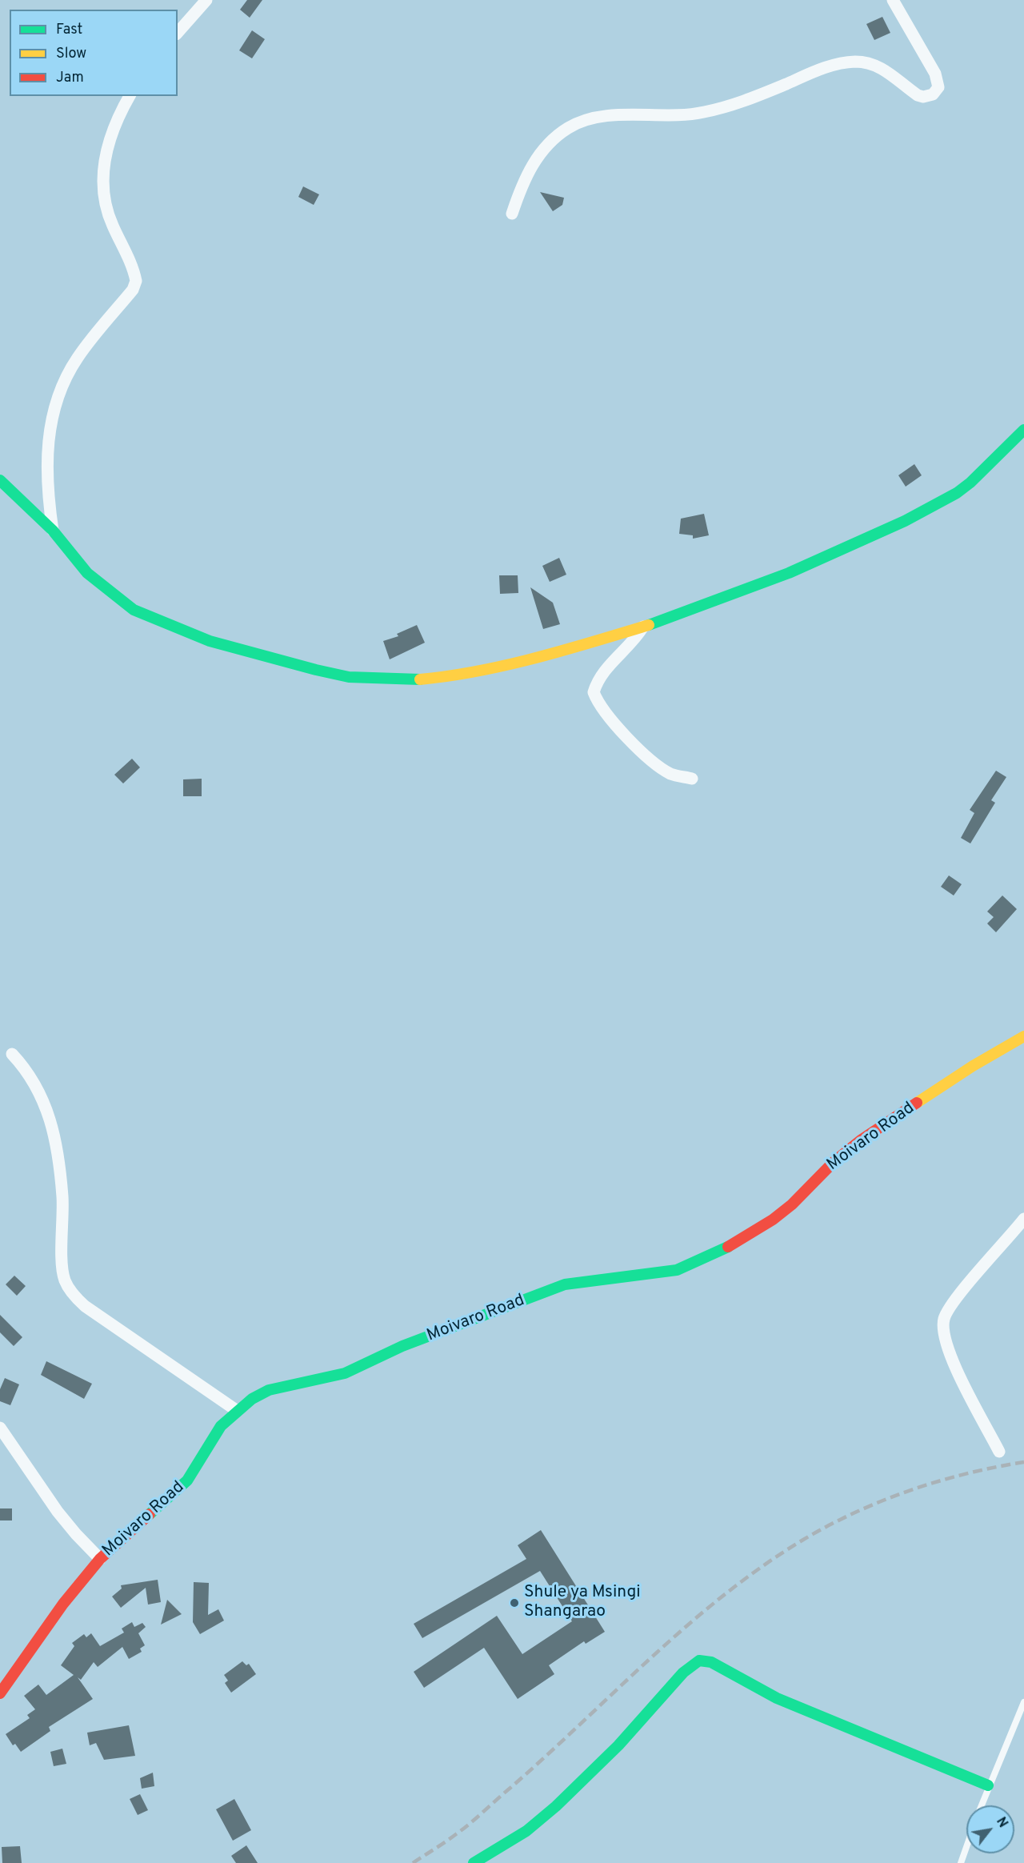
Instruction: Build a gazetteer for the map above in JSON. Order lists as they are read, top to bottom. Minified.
{"streets":{"street":["Moivaro Road"]},"places":["Shule ya Msingi Shangarao"],"legend":["Fast","Slow","Jam"],"north":"top right"}
